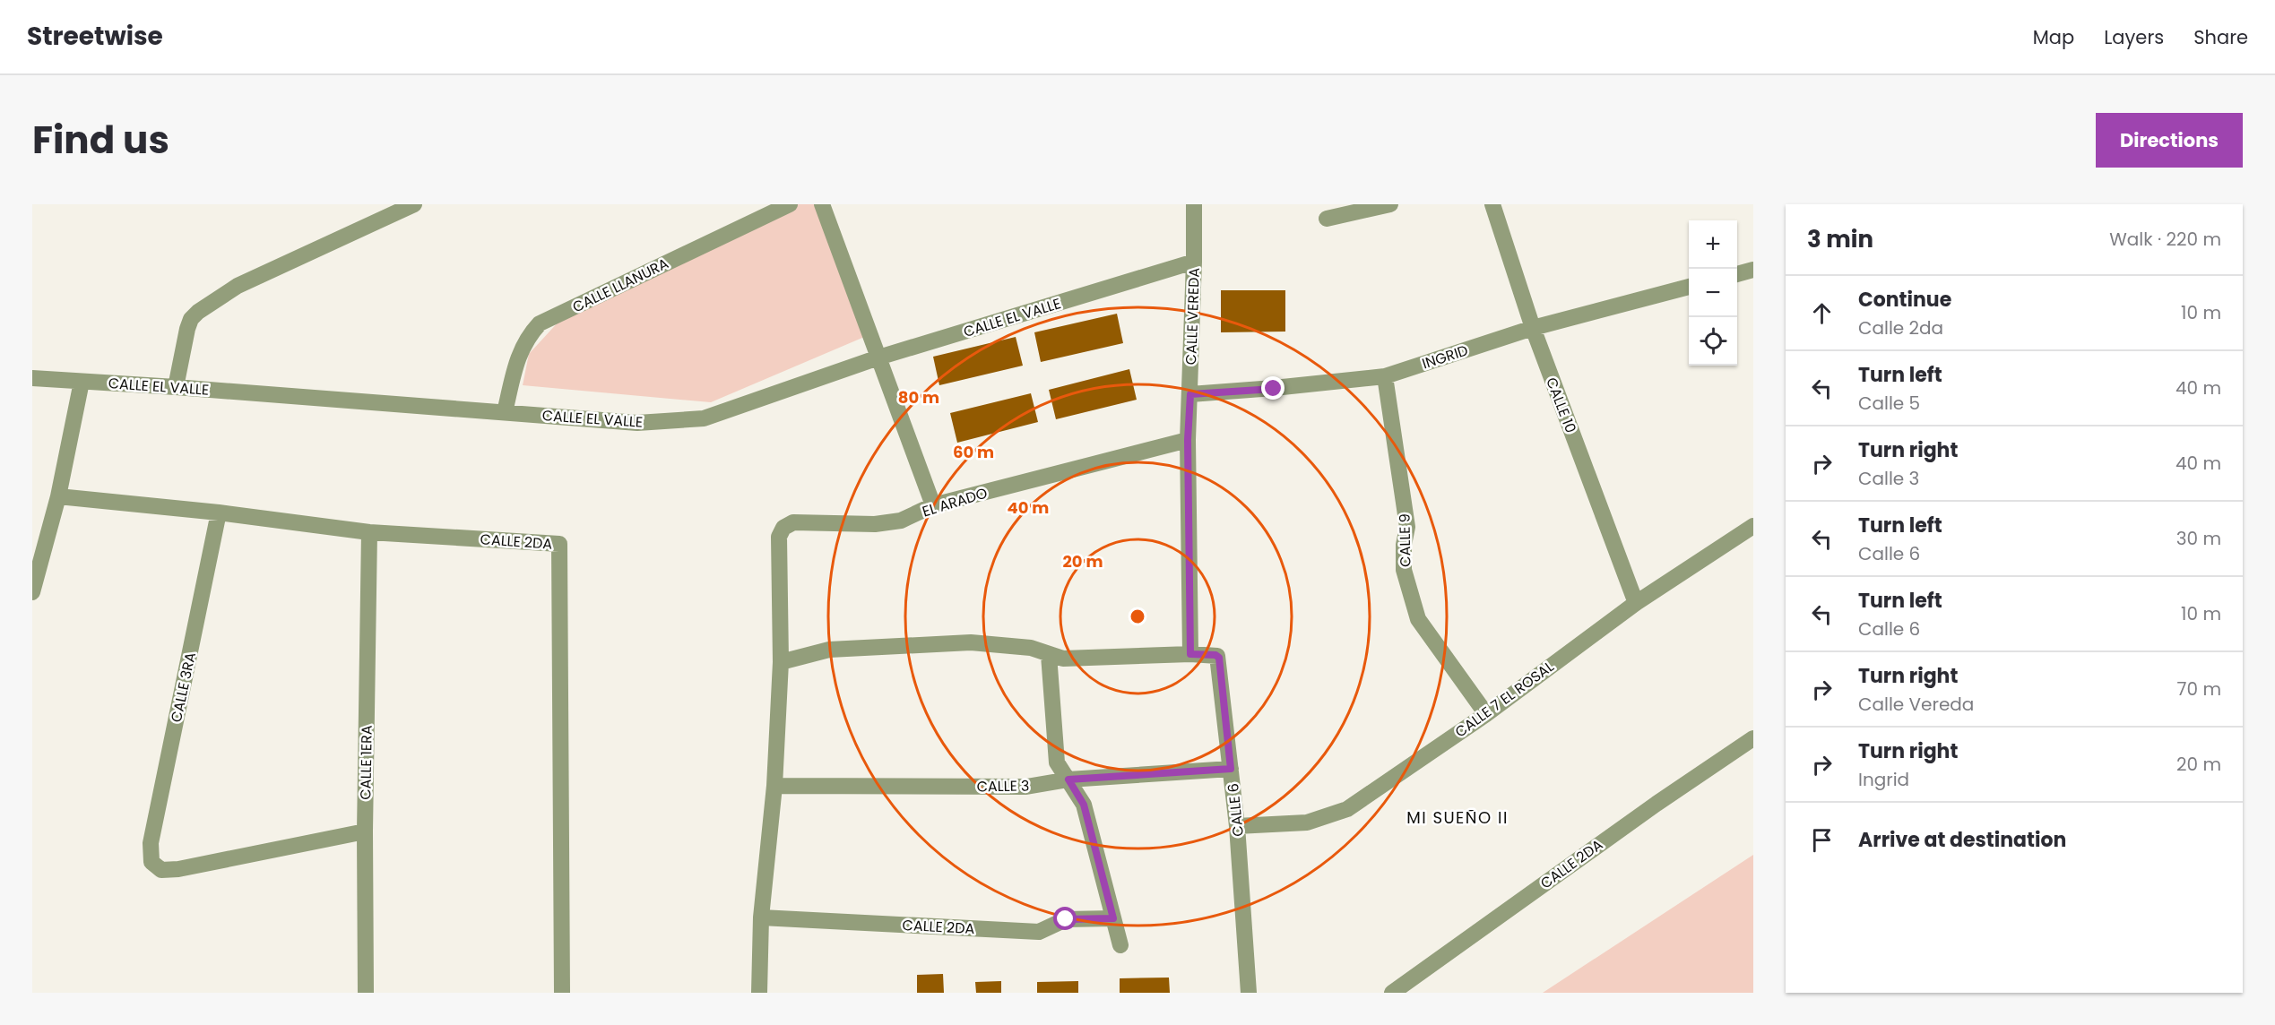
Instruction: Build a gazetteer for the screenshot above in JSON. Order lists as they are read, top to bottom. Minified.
{"streets":{"street":["CALLE LLANURA","CALLE VEREDA","CALLE EL VALLE","INGRID","CALLE 10","EL ARADO","CALLE 9","CALLE 2DA","CALLE 3RA","CALLE 7 EL ROSAL","CALLE 1ERA","CALLE 3","CALLE 6"]},"crossings":[["CALLE LLANURA","CALLE EL VALLE"],["CALLE VEREDA","CALLE EL VALLE"],["CALLE VEREDA","INGRID"],["CALLE VEREDA","EL ARADO"],["CALLE VEREDA","CALLE 6"],["INGRID","CALLE 10"],["INGRID","CALLE 9"],["CALLE 10","CALLE 7 EL ROSAL"],["CALLE 9","CALLE 7 EL ROSAL"],["CALLE 2DA","CALLE 3RA"],["CALLE 2DA","CALLE 1ERA"],["CALLE 3RA","CALLE 1ERA"],["CALLE 7 EL ROSAL","CALLE 6"],["CALLE 3","CALLE 6"]],"districts":["MI SUEÑO II"],"page":{"header":"Streetwise","nav":["Map","Layers","Share"],"title":"Find us","buttons":"Directions","heading":["3 min","Walk · 220 m"],"map_buttons":["+","−"],"list":[["Continue","Calle 2da","10 m"],["Turn left","Calle 5","40 m"],["Turn right","Calle 3","40 m"],["Turn left","Calle 6","30 m"],["Turn left","Calle 6","10 m"],["Turn right","Calle Vereda","70 m"],["Turn right","Ingrid","20 m"],"Arrive at destination"]},"rings":["80 m","60 m","40 m","20 m"]}
